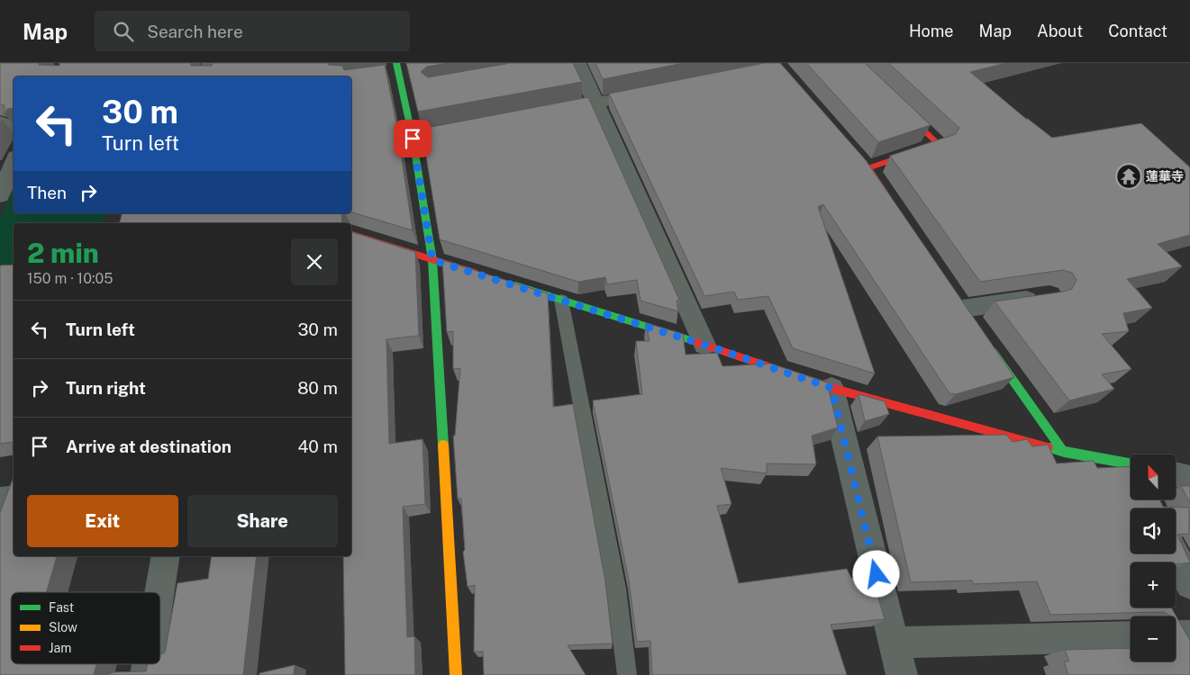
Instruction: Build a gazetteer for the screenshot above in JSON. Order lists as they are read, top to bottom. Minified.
{"places":{"temple":["蓮華寺"]},"legend":["Fast","Slow","Jam"],"north":"top","page":{"header":"Map","search":"Search here","nav":["Home","Map","About","Contact"],"turn":["30 m","Turn left"],"then":"Then","heading":["2 min","150 m · 10:05"],"list":[{"name":"Turn left","value":"30 m"},{"name":"Turn right","value":"80 m"},{"name":"Arrive at destination","value":"40 m"}],"map_buttons":["+","−"],"buttons":["Exit","Share"]}}
